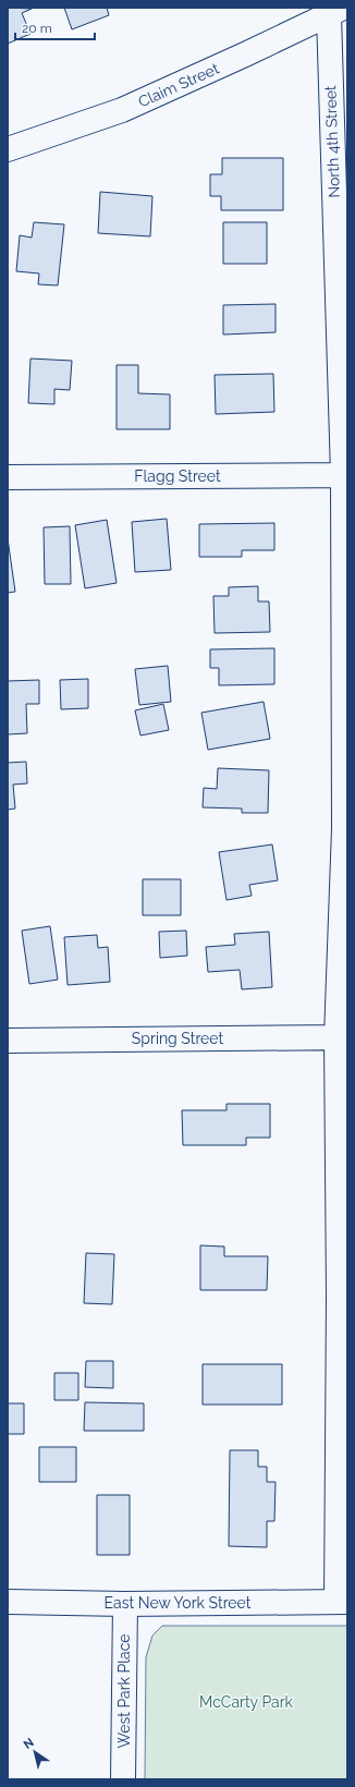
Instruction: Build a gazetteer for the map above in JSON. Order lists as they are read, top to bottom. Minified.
{"streets":{"street":["Claim Street","North 4th Street","Flagg Street","Spring Street","East New York Street","West Park Place"]},"crossings":[["Claim Street","North 4th Street"],["North 4th Street","Flagg Street"],["North 4th Street","Spring Street"],["North 4th Street","East New York Street"],["East New York Street","West Park Place"]],"parks":["McCarty Park"],"scale_bar":"20 m","north":"top left"}
